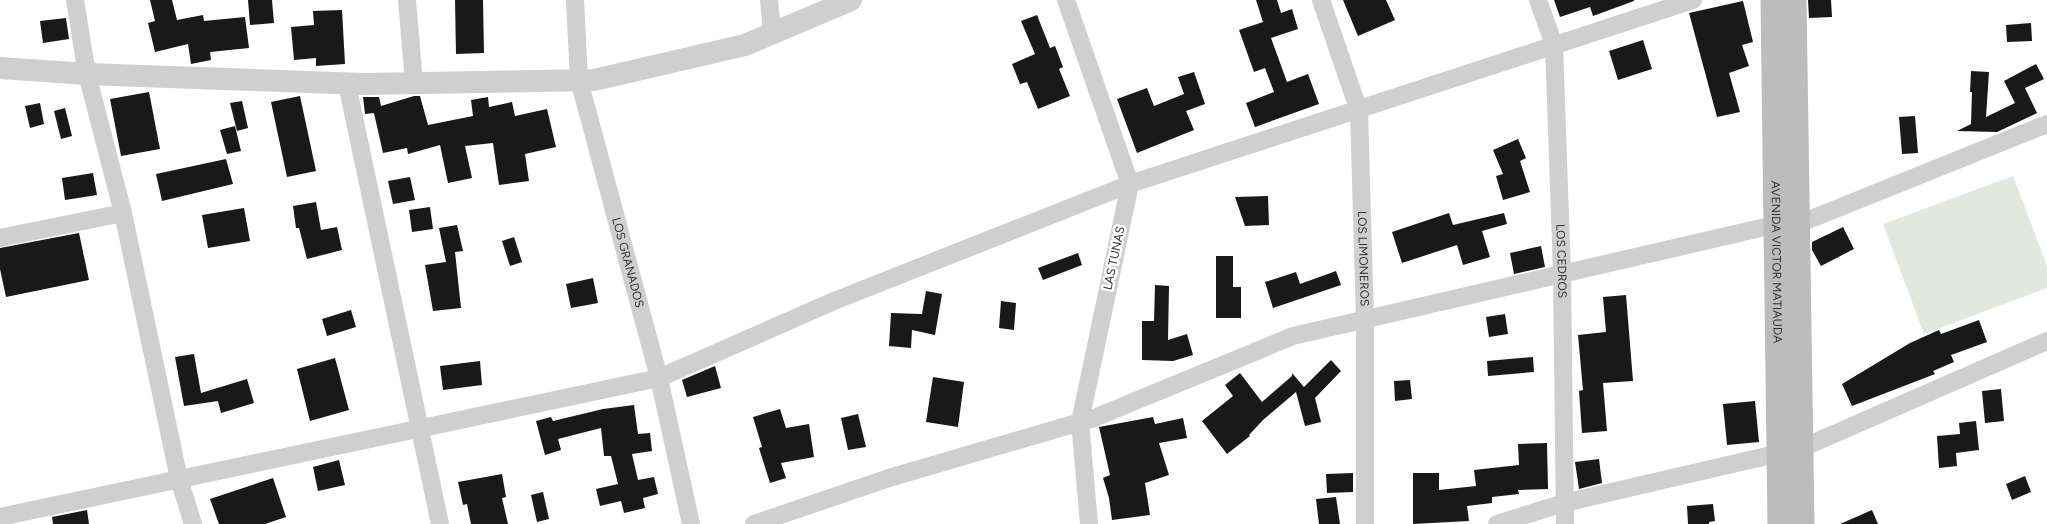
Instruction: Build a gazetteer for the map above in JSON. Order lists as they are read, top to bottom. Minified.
{"streets":{"main road":["AVENIDA VICTOR MATIAUDA"],"street":["LAS TUNAS","LOS LIMONEROS","LOS CEDROS","LOS GRANADOS"]}}
